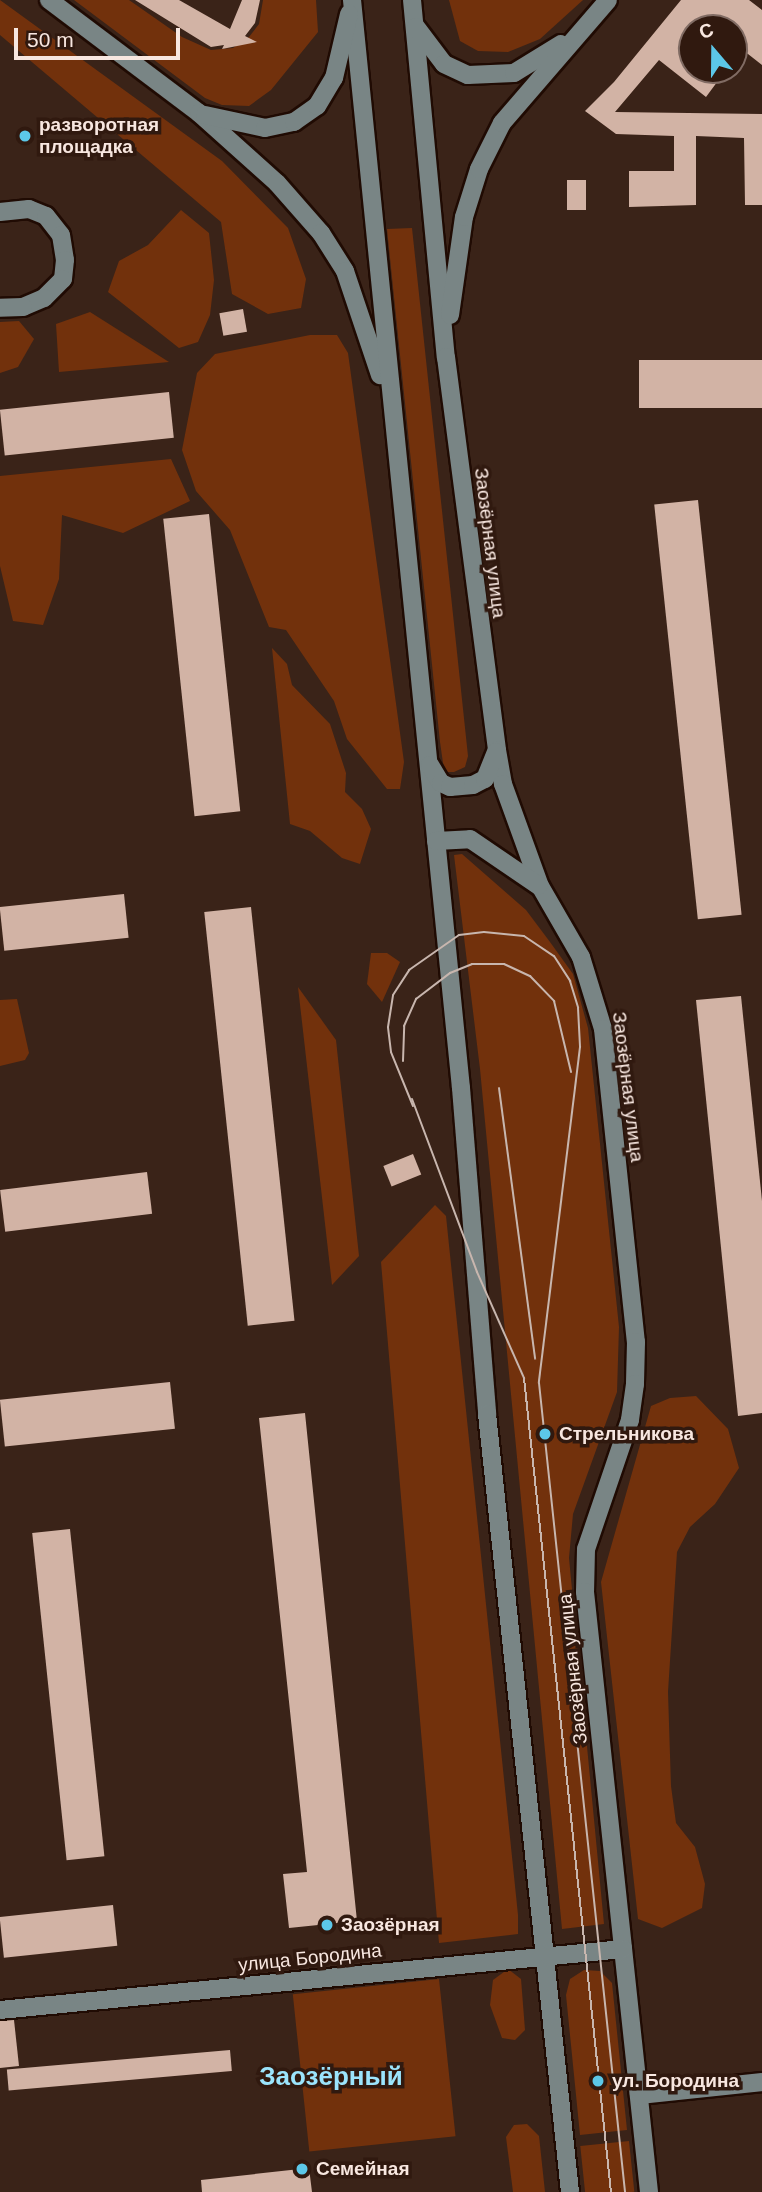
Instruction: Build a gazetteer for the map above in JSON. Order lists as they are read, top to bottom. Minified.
{"streets":{"main road":["Заозёрная улица","улица Бородина"]},"crossings":[["Заозёрная улица","улица Бородина"]],"districts":["Заозёрный"],"places":["разворотная площадка","Стрельникова","Заозёрная","ул. Бородина","Семейная"],"scale_bar":"50 m","north":"top"}
